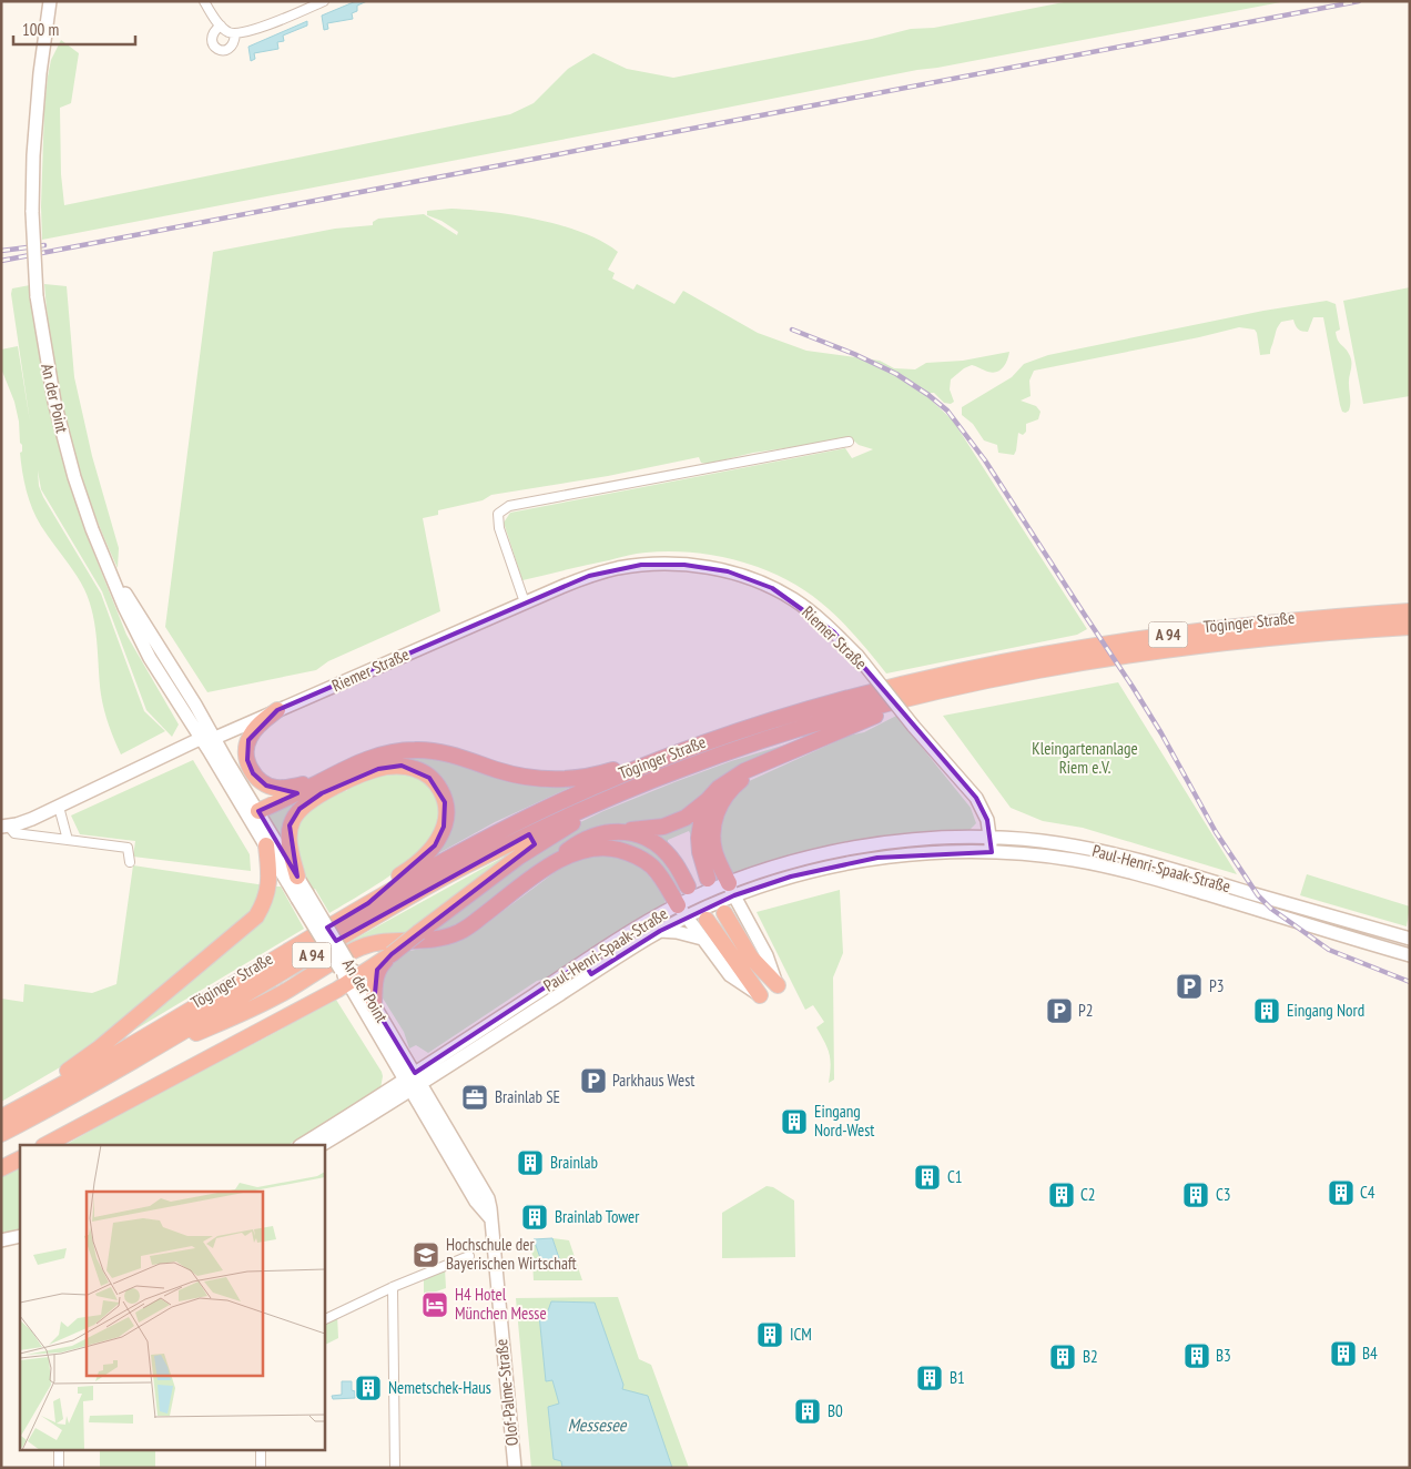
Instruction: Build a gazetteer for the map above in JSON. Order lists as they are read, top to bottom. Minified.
{"streets":{"highway":["Töginger Straße","A 94"],"main road":["An der Point","Riemer Straße","Paul-Henri-Spaak-Straße","Olof-Palme-Straße"]},"crossings":[["An der Point","Riemer Straße"],["An der Point","Paul-Henri-Spaak-Straße"],["An der Point","Olof-Palme-Straße"],["Riemer Straße","Paul-Henri-Spaak-Straße"],["Paul-Henri-Spaak-Straße","Olof-Palme-Straße"]],"water":["Messesee"],"parks":["Kleingartenanlage Riem e.V."],"places":{"parking":["P3","P2","Parkhaus West"],"building":["Eingang Nord","Eingang Nord-West","Brainlab","C1","C4","C2","C3","Brainlab Tower","ICM","B4","B3","B2","B1","Nemetschek-Haus","B0"],"office":["Brainlab SE"],"school or university":["Hochschule der Bayerischen Wirtschaft"],"hotel":["H4 Hotel München Messe"]},"scale_bar":"100 m"}
